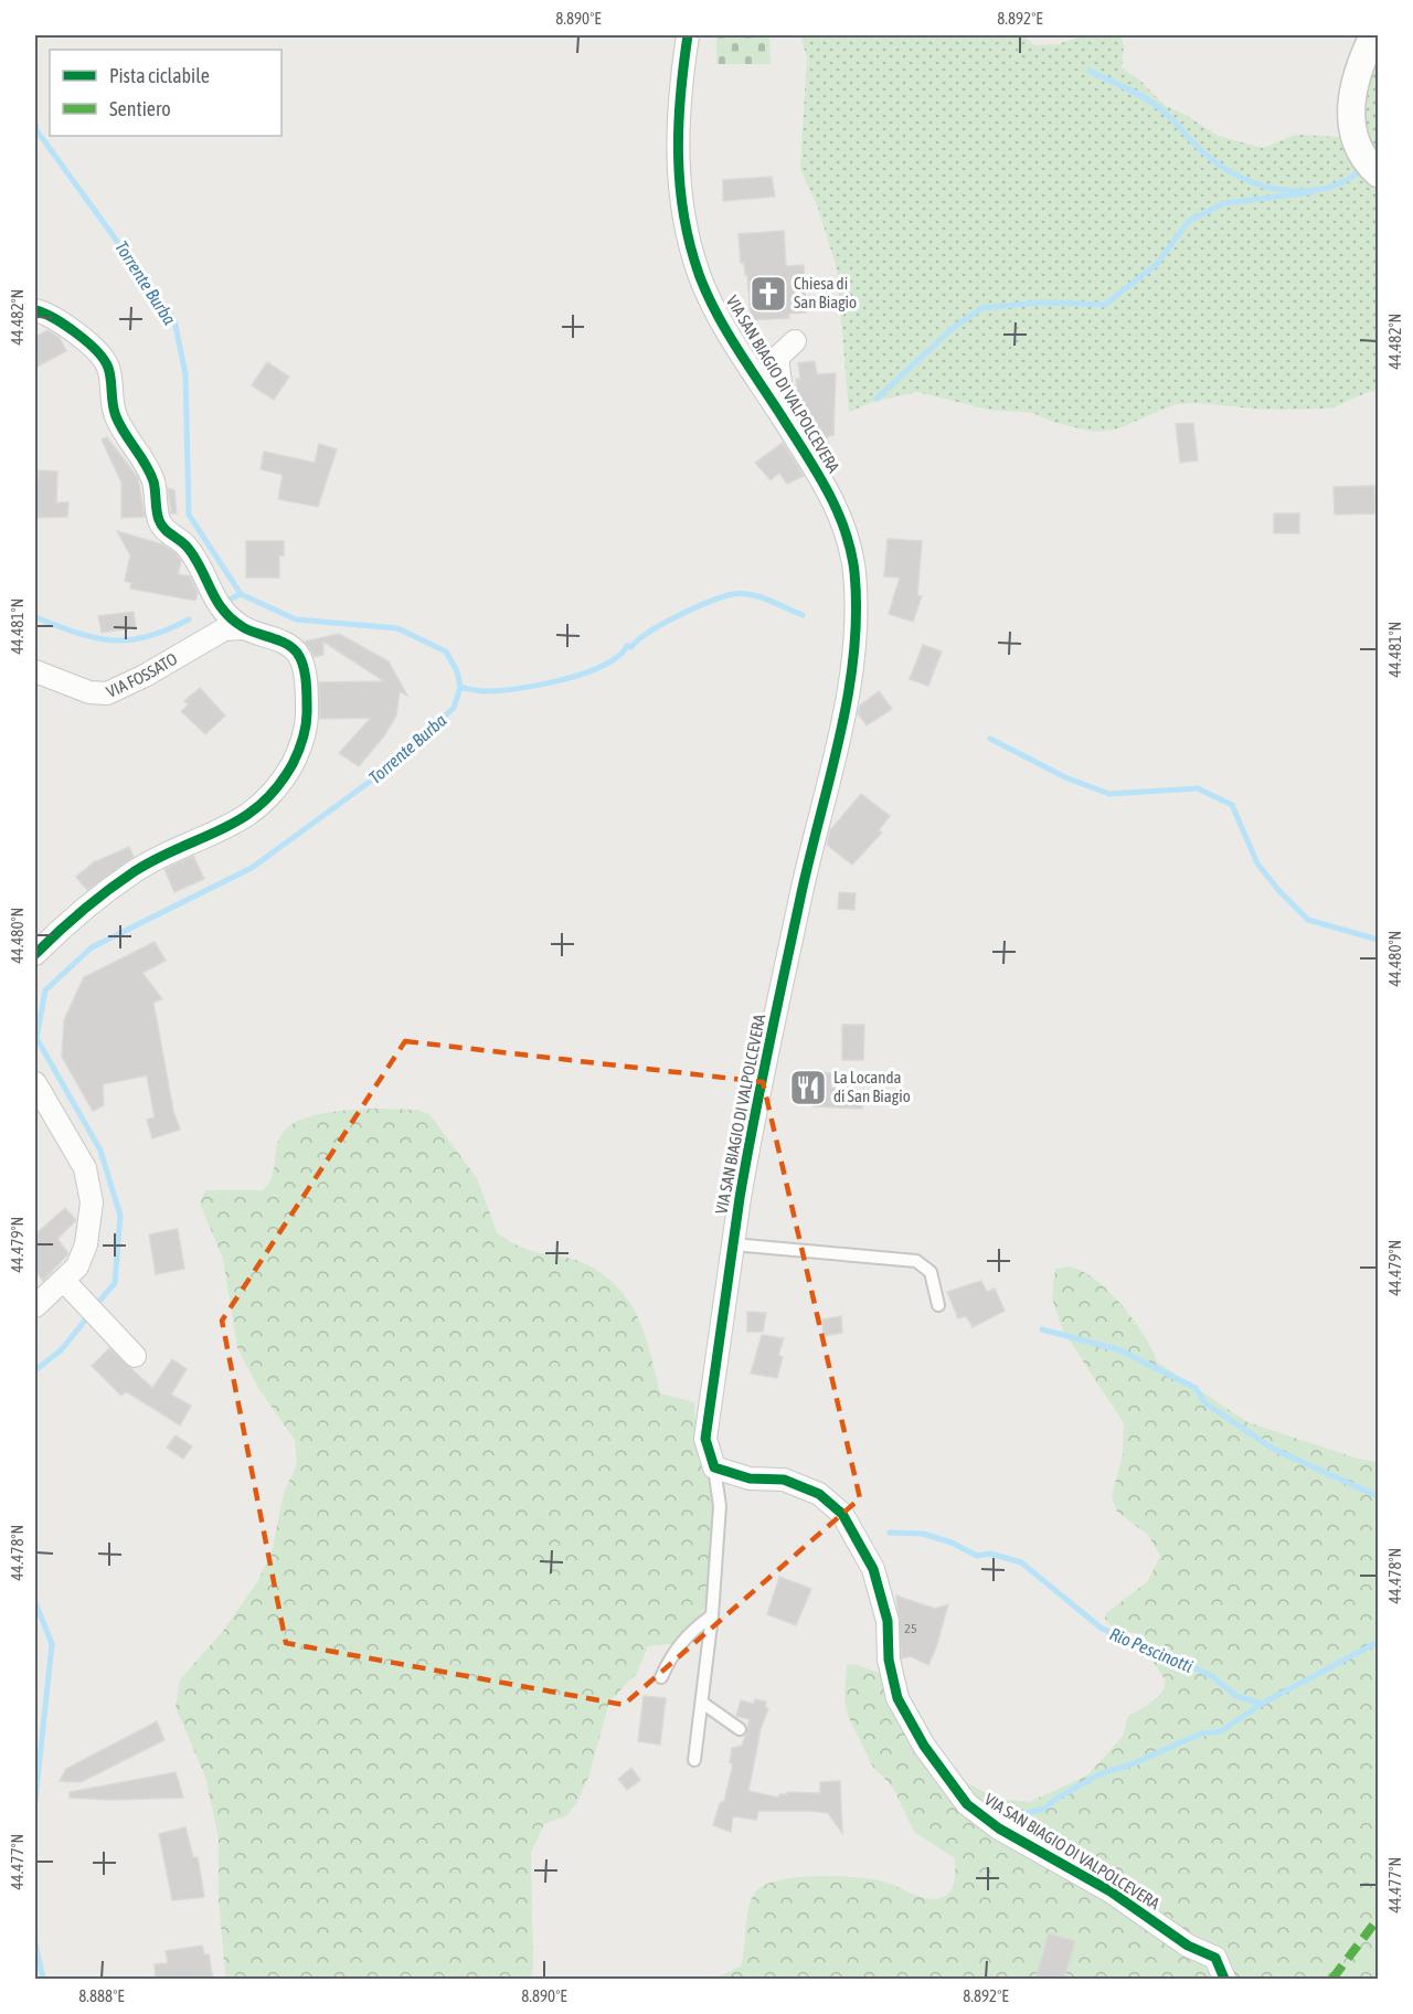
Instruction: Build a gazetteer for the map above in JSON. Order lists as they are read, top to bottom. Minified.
{"streets":{"street":["VIA SAN BIAGIO DI VALPOLCEVERA","VIA FOSSATO"]},"water":["Torrente Burba","Rio Pescinotti"],"places":{"church":["Chiesa di San Biagio"],"restaurant":["La Locanda di San Biagio"]},"house_numbers":["25"],"legend":["Pista ciclabile","Sentiero"],"coordinates":["8.890°E","8.892°E","44.482°N","44.481°N","44.480°N","44.479°N","44.478°N","44.477°N","8.888°E"]}
